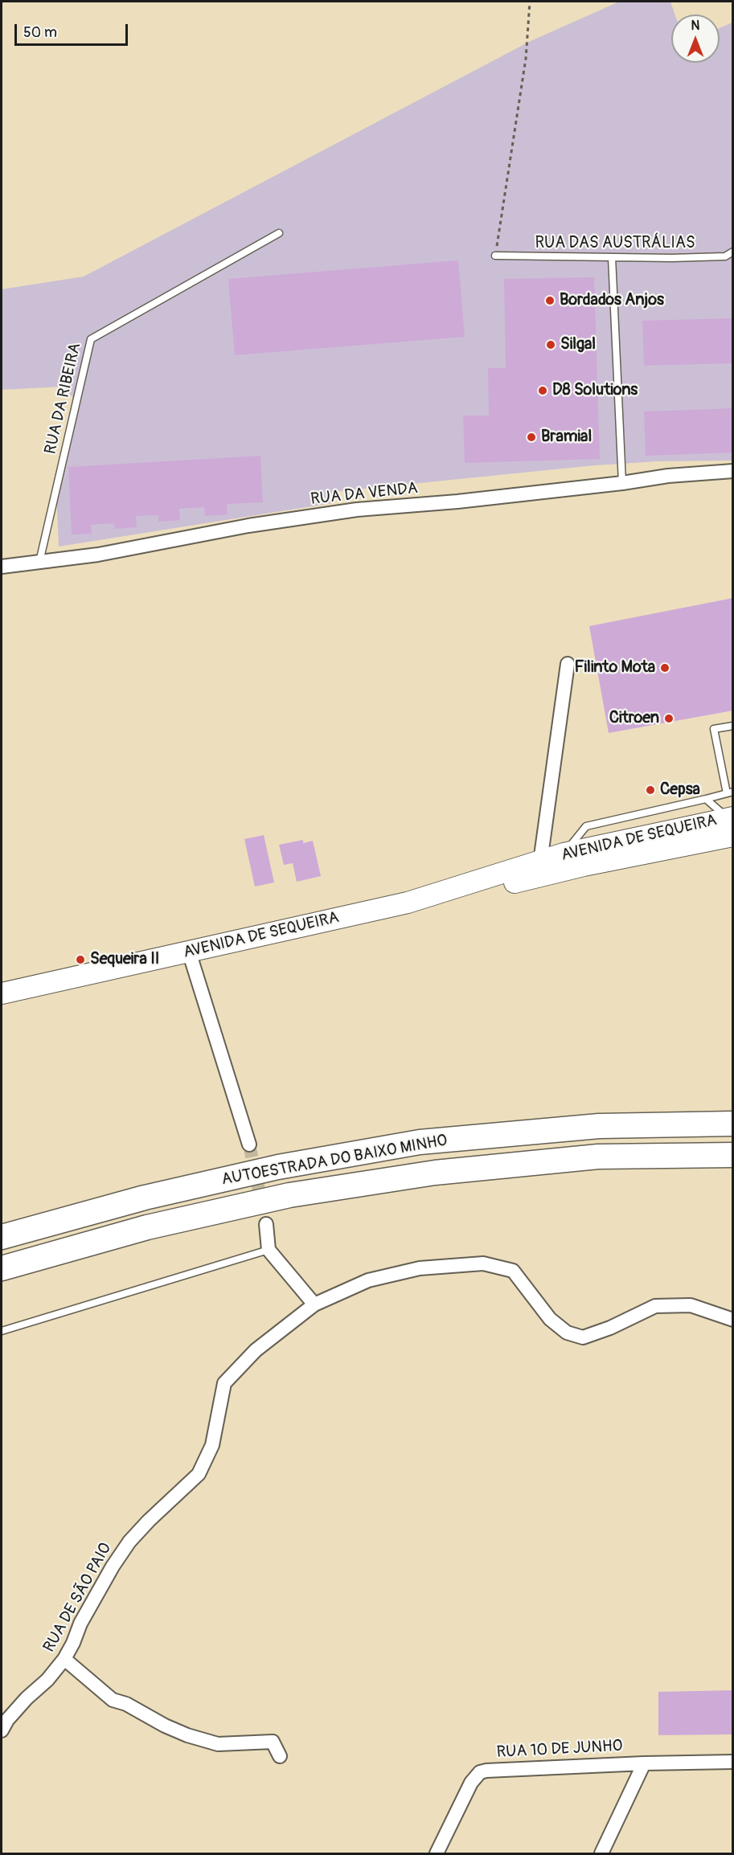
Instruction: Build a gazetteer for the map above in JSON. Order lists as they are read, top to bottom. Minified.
{"streets":{"highway":["AUTOESTRADA DO BAIXO MINHO"],"main road":["AVENIDA DE SEQUEIRA"],"street":["RUA DA VENDA","RUA DE SÃO PAIO","RUA 10 DE JUNHO"],"lane":["RUA DAS AUSTRÁLIAS","RUA DA RIBEIRA"]},"crossings":[["RUA DA RIBEIRA","RUA DA VENDA"]],"places":["Bordados Anjos","Silgal","D8 Solutions","Bramial","Filinto Mota","Citroen","Cepsa","Sequeira II"],"scale_bar":"50 m","north":"top"}
